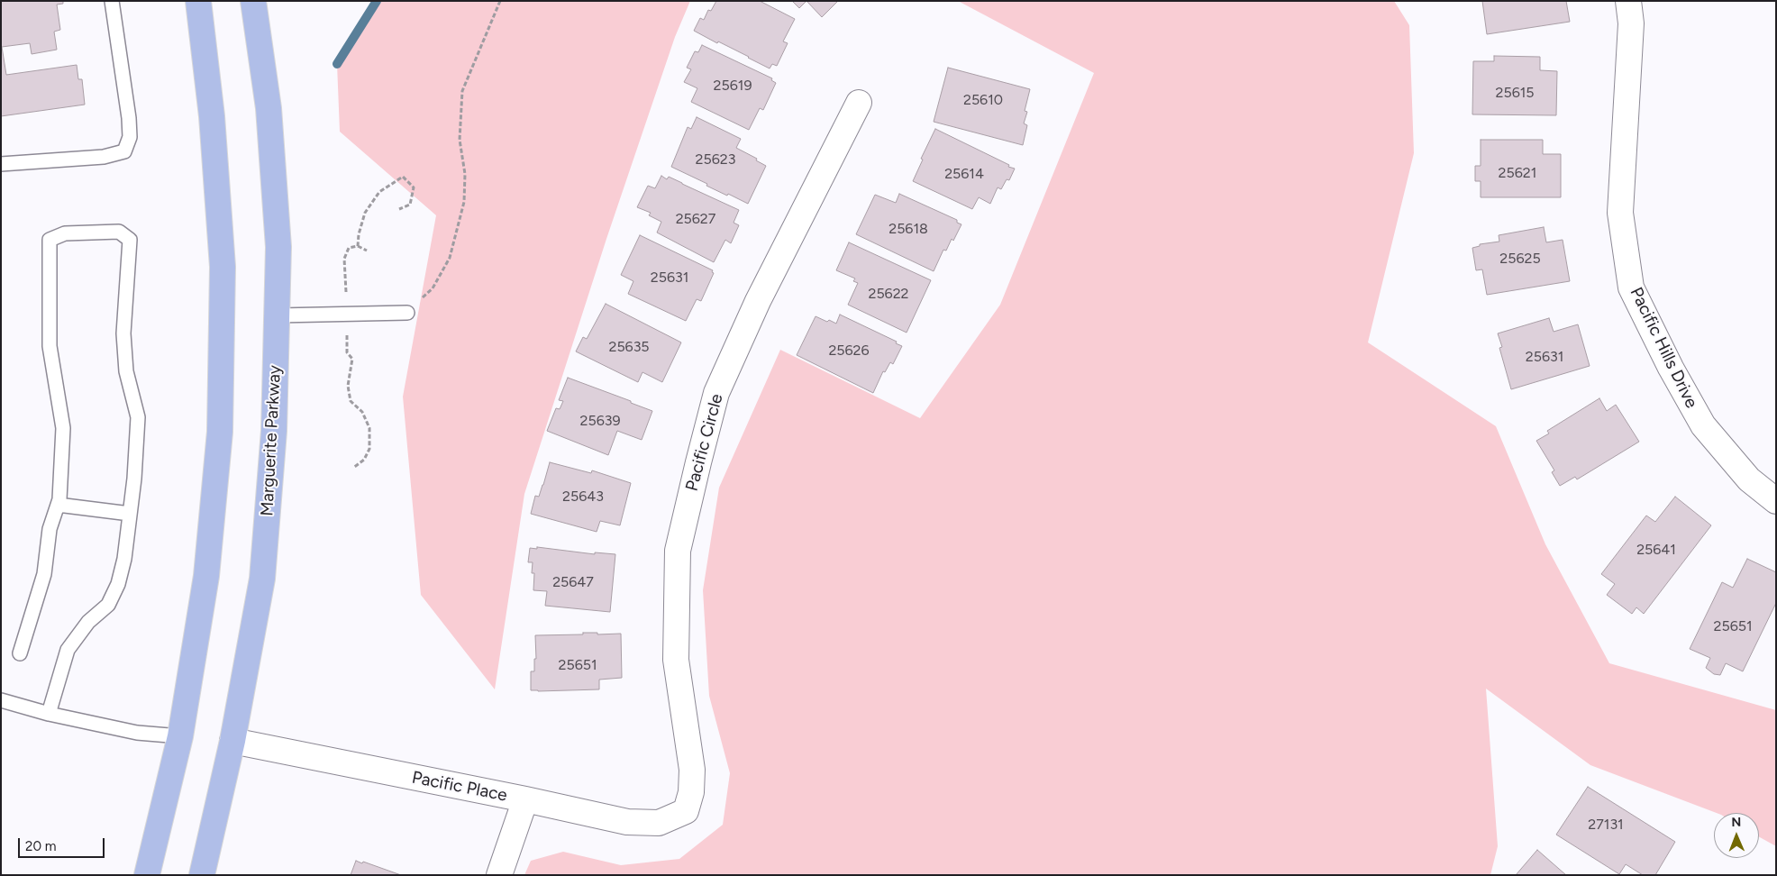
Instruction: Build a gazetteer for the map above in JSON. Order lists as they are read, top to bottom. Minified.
{"streets":{"main road":["Marguerite Parkway"],"street":["Pacific Hills Drive","Pacific Circle","Pacific Place"]},"crossings":[["Marguerite Parkway","Pacific Place"],["Pacific Circle","Pacific Place"]],"house_numbers":["25619","25615","25610","25623","25621","25614","25627","25618","25625","25631","25622","25635","25626","25631","25639","25643","25641","25647","25651","25651","27131"],"scale_bar":"20 m","north":"top"}
